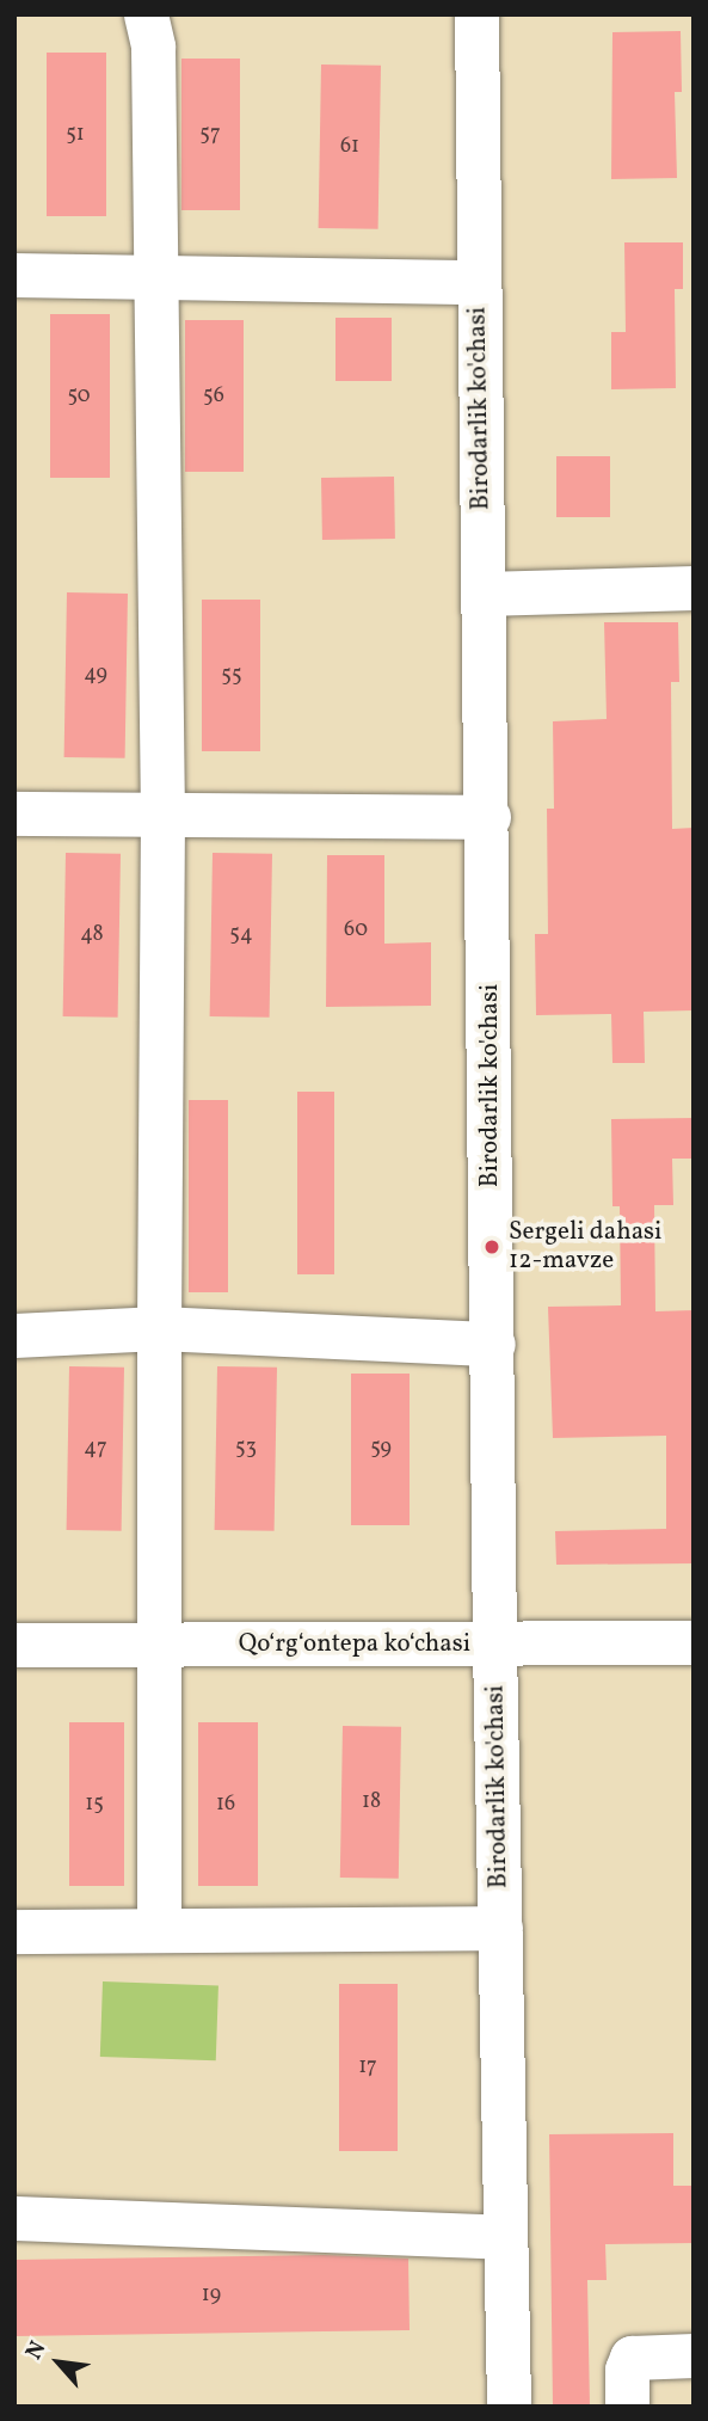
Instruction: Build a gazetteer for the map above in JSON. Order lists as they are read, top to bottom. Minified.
{"streets":{"street":["Birodarlik ko'chasi","Qoʻrgʻontepa koʻchasi"]},"crossings":[["Birodarlik ko'chasi","Qoʻrgʻontepa koʻchasi"]],"places":["Sergeli dahasi 12-mavze"],"house_numbers":["51","57","61","50","56","49","55","60","48","54","47","53","59","18","15","16","17","19"],"north":"top left"}
